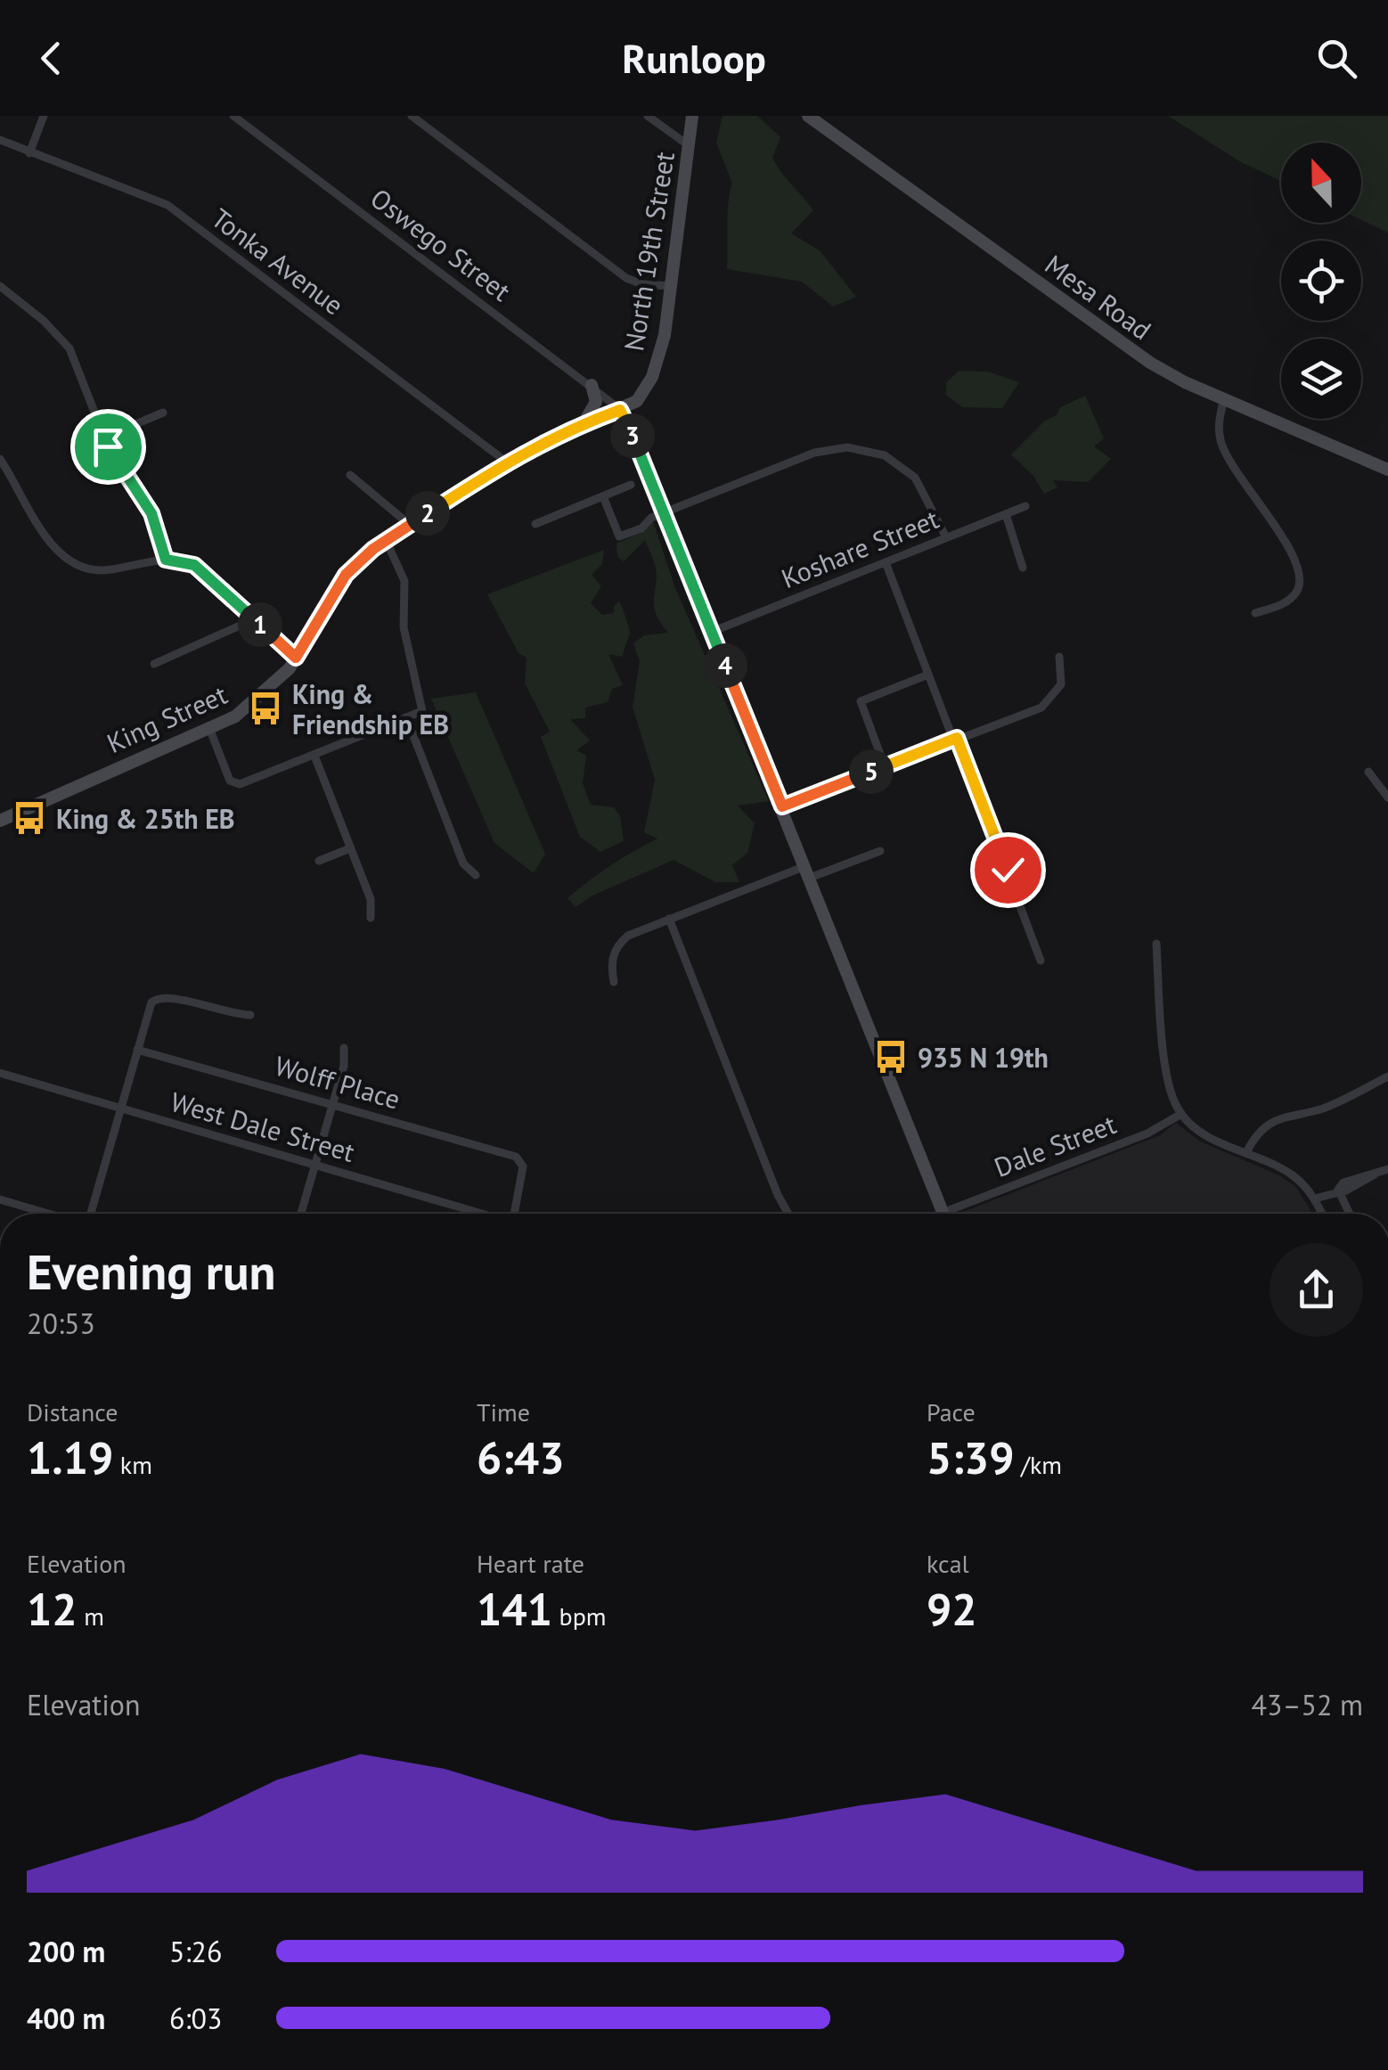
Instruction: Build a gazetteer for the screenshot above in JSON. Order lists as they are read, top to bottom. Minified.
{"streets":{"street":["Oswego Street","North 19th Street","Tonka Avenue","Mesa Road","Koshare Street","King Street","Wolff Place","West Dale Street","Dale Street"]},"crossings":[["Oswego Street","North 19th Street"],["Oswego Street","King Street"],["North 19th Street","King Street"],["Tonka Avenue","King Street"]],"places":{"bus stop":["King & Friendship EB","King & 25th EB","935 N 19th"]},"north":"top","page":{"header":"Runloop","pins":["3","2","1","4","5"],"heading":["Evening run","20:53"],"stats":[["Distance","1.19 km"],["Time","6:43"],["Pace","5:39 /km"],["Elevation","12 m"],["Heart rate","141 bpm"],["kcal","92"]],"chart":["Elevation","43–52 m"],"list":[{"name":"200 m","note":"5:26"},{"name":"400 m","note":"6:03"}]}}
